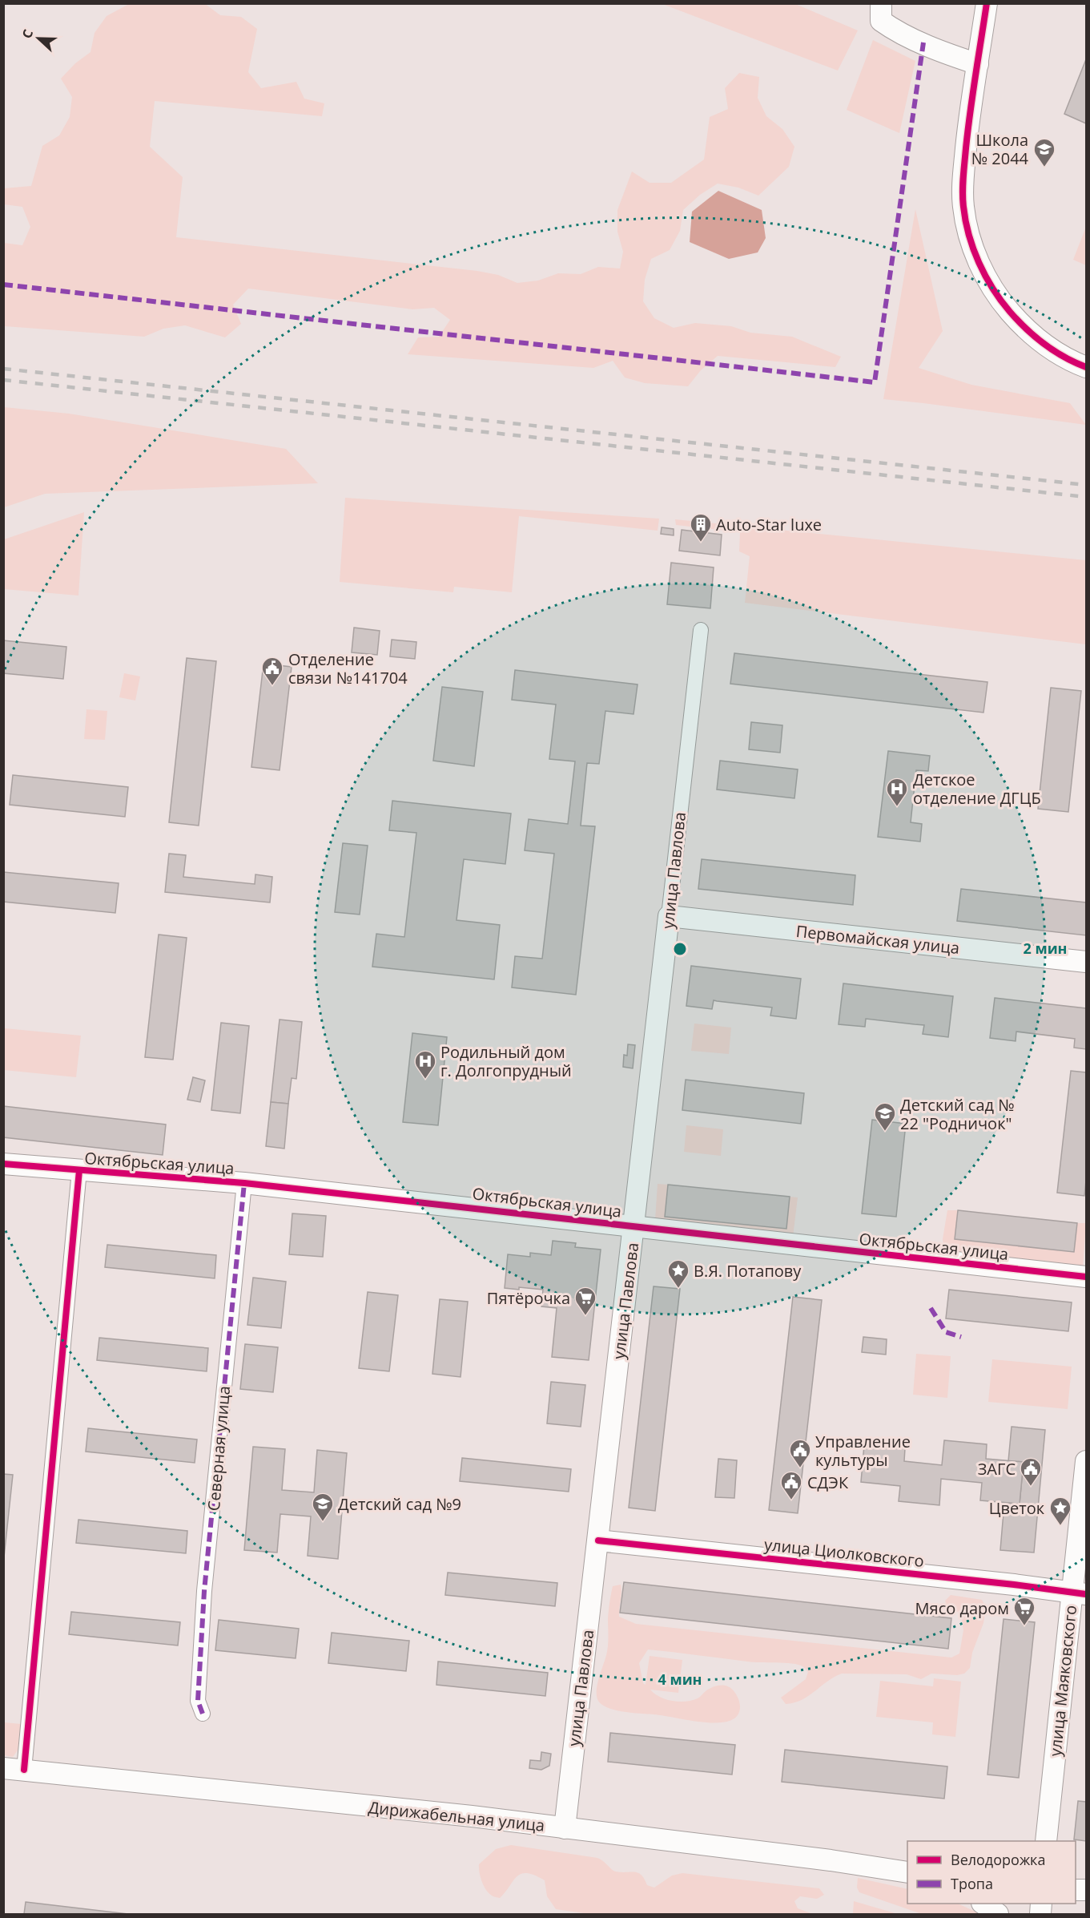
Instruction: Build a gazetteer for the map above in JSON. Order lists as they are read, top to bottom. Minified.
{"streets":{"street":["улица Павлова","Первомайская улица","Октябрьская улица","Северная улица","улица Циолковского","улица Маяковского","Дирижабельная улица"]},"crossings":[["улица Павлова","Первомайская улица"],["улица Павлова","Октябрьская улица"],["улица Павлова","улица Циолковского"],["улица Павлова","Дирижабельная улица"],["Октябрьская улица","Северная улица"],["улица Циолковского","улица Маяковского"]],"places":{"school or university":["Школа № 2044","Детский сад № 22 \"Родничок\"","Детский сад №9"],"building":["Auto-Star luxe"],"public building":["Отделение связи №141704","Управление культуры","ЗАГС","СДЭК"],"hospital":["Детское отделение ДГЦБ","Родильный дом г. Долгопрудный"],"place":["В.Я. Потапову","Цветок"],"supermarket":["Пятёрочка","Мясо даром"]},"legend":["Велодорожка","Тропа"],"north":"left","rings":["2 мин","4 мин"]}
